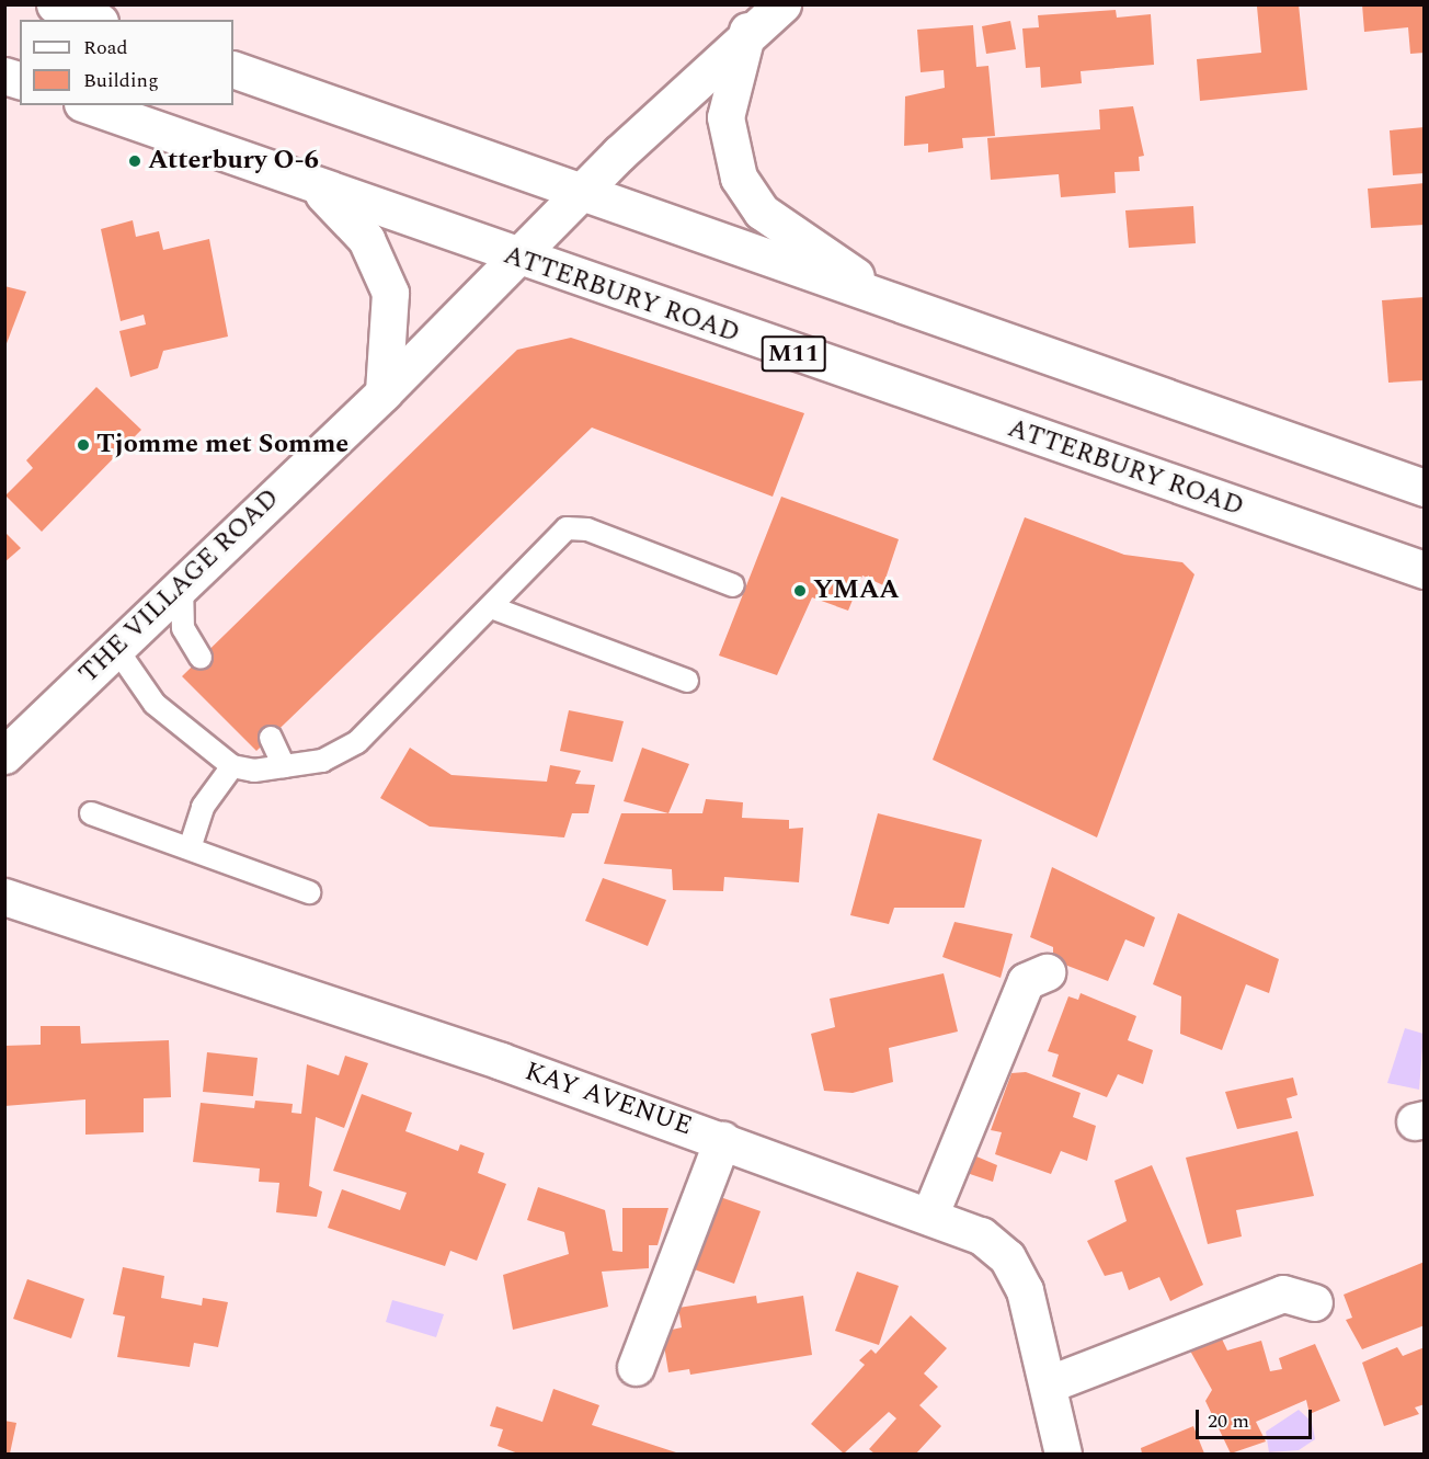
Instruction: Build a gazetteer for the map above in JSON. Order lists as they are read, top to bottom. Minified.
{"streets":{"main road":["ATTERBURY ROAD","M11","THE VILLAGE ROAD","KAY AVENUE"]},"crossings":[["ATTERBURY ROAD","THE VILLAGE ROAD"]],"places":["Atterbury O-6","Tjomme met Somme","YMAA"],"legend":["Road","Building"],"scale_bar":"20 m"}
